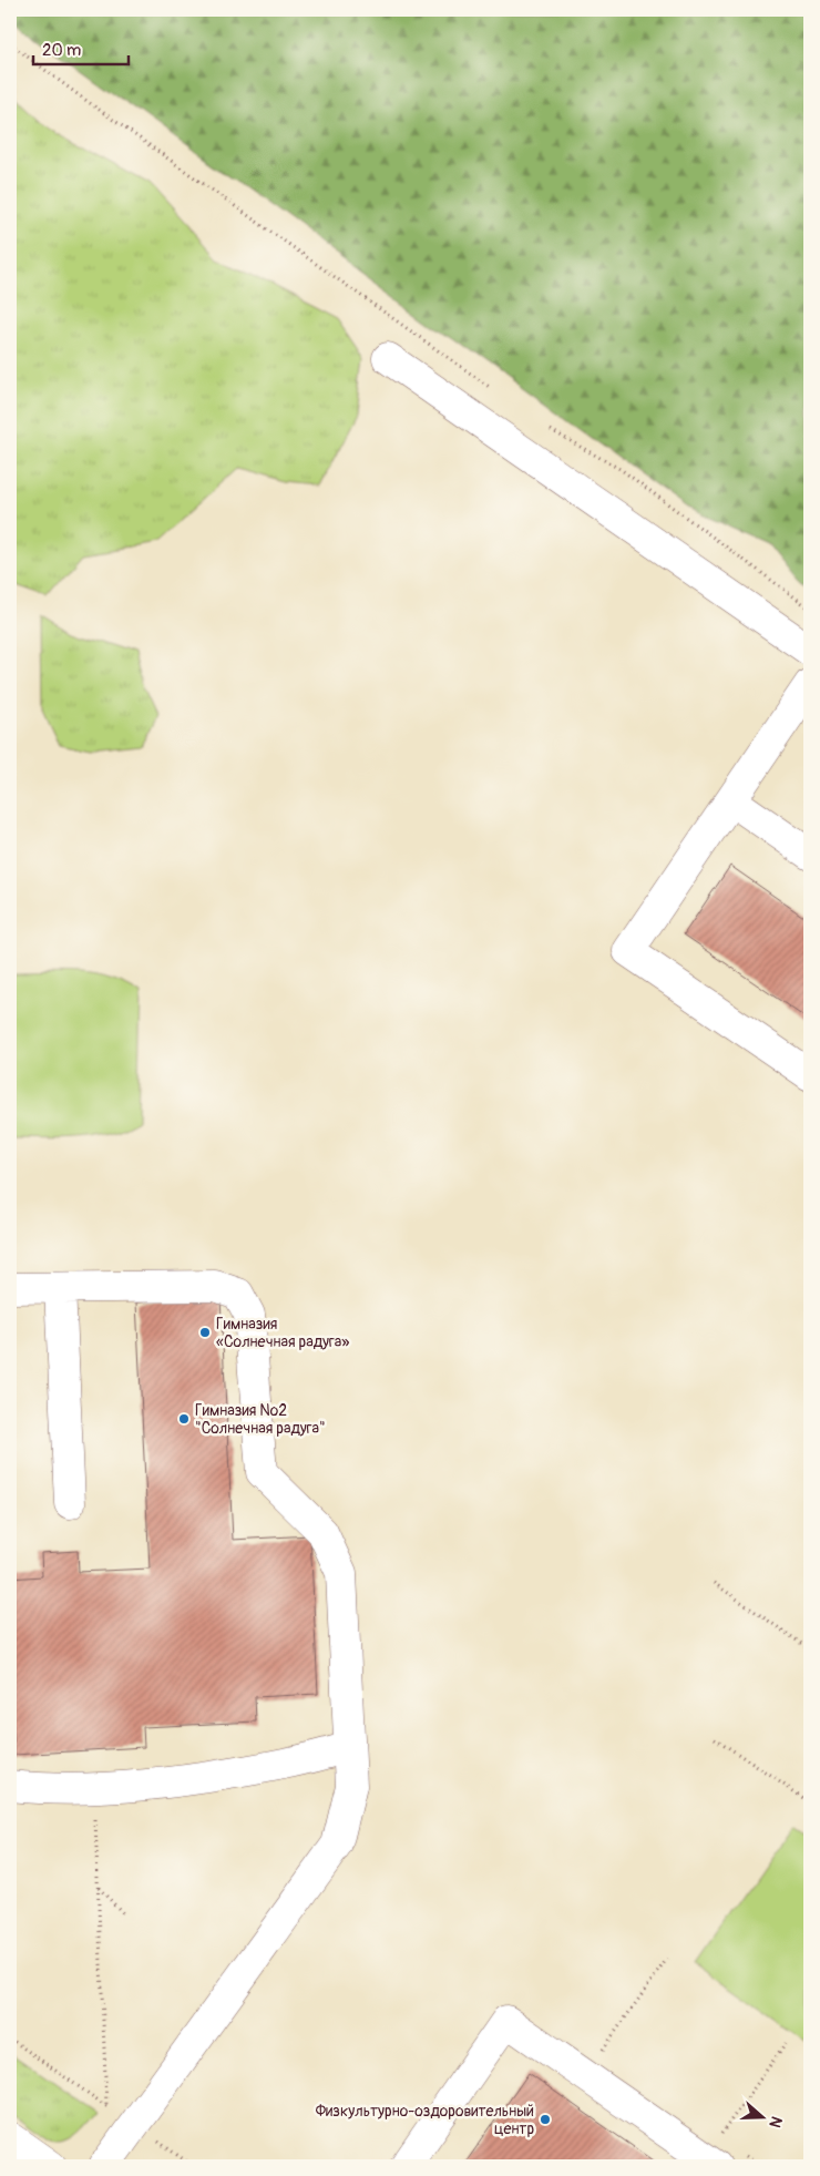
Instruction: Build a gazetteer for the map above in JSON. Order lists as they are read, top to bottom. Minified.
{"places":["Гимназия «Солнечная радуга»","Гимназия №2 \"Солнечная радуга\"","Физкультурно-оздоровительный центр"],"scale_bar":"20 m","north":"right"}
